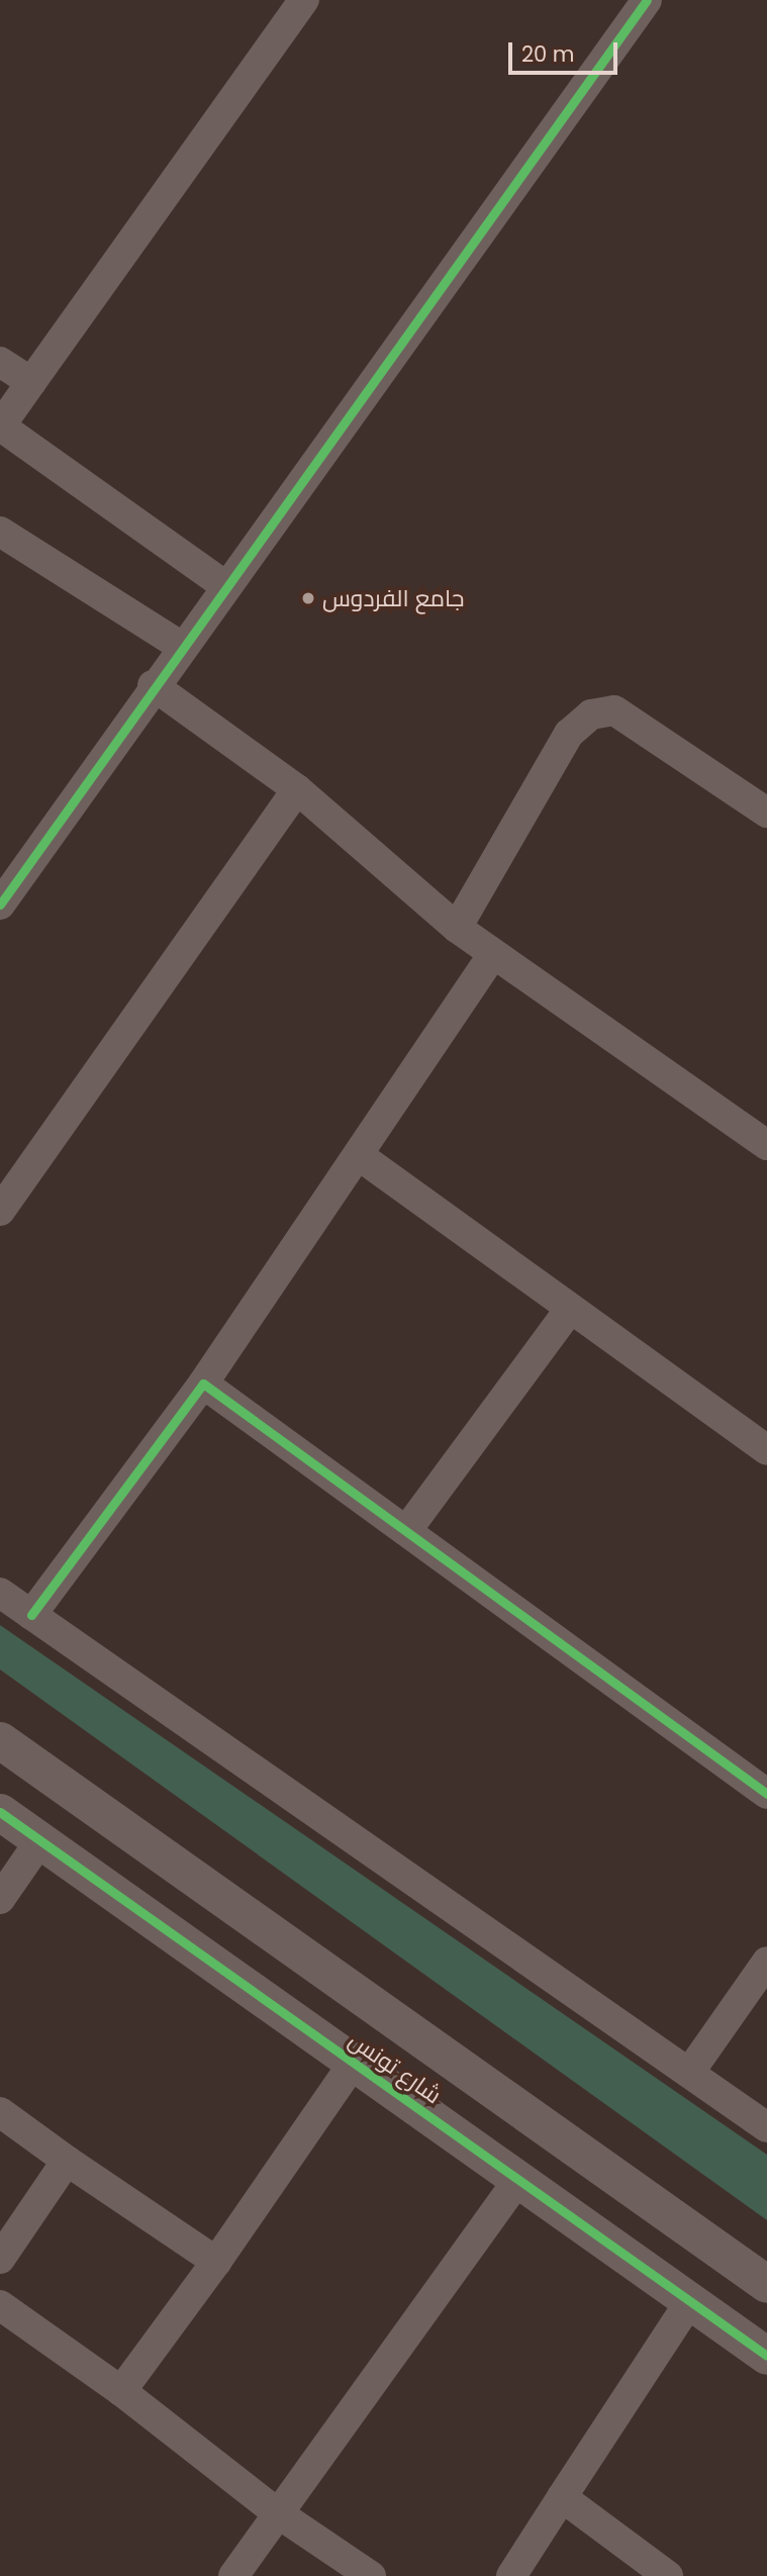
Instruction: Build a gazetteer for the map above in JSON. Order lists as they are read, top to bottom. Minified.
{"streets":{"street":["شارع تونس"]},"places":["جامع الفردوس"],"scale_bar":"20 m"}
